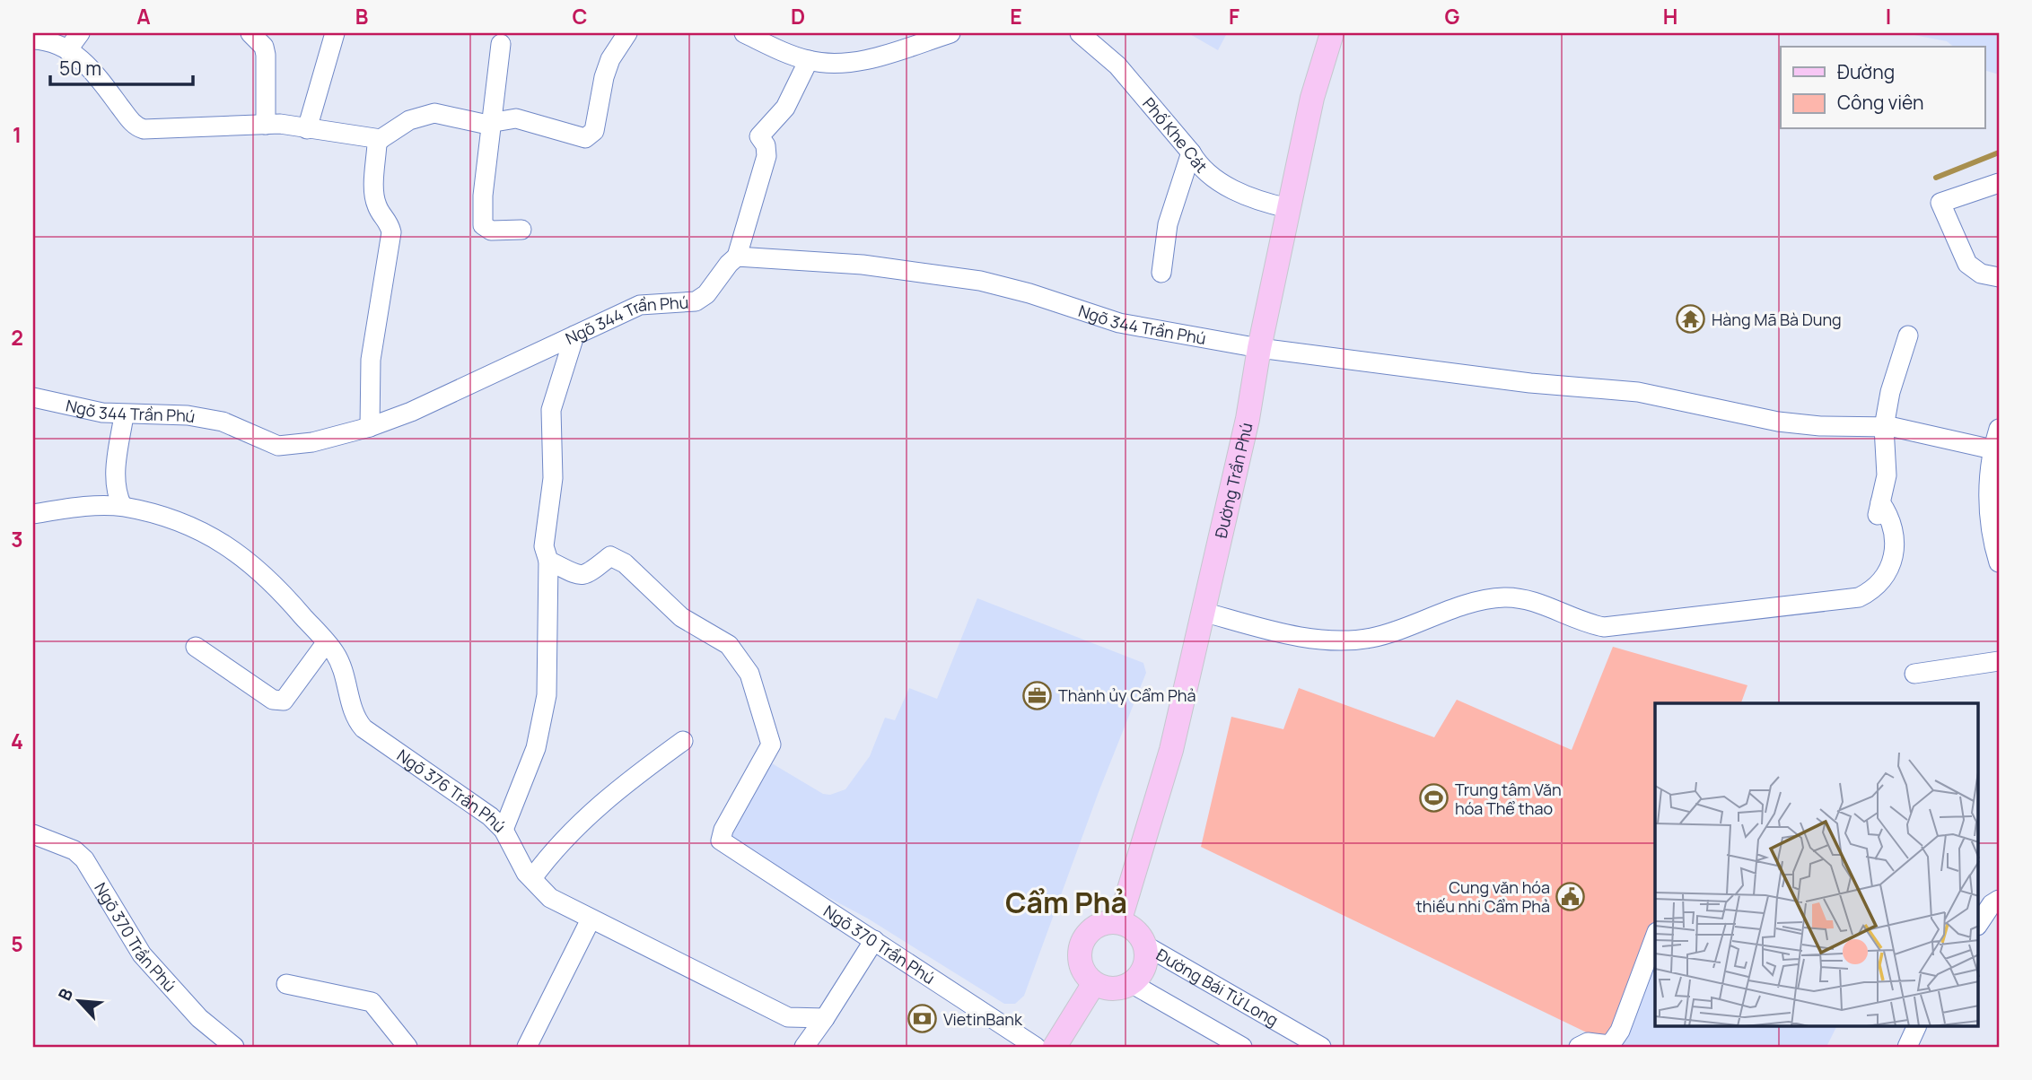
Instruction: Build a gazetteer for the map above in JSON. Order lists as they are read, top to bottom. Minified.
{"streets":{"main road":["Đường Trần Phú"],"street":["Phố Khe Cát","Ngõ 344 Trần Phú","Ngõ 376 Trần Phú","Ngõ 370 Trần Phú","Đường Bái Tử Long"]},"crossings":[["Phố Khe Cát","Đường Trần Phú"],["Ngõ 344 Trần Phú","Đường Trần Phú"],["Đường Trần Phú","Đường Bái Tử Long"]],"districts":["Cẩm Phả"],"places":{"temple":["Hàng Mã Bà Dung"],"office":["Thành ủy Cẩm Phả"],"sports":["Trung tâm Văn hóa Thể thao"],"public building":["Cung văn hóa thiếu nhi Cẩm Phả"],"bank":["VietinBank"]},"legend":["Đường","Công viên"],"scale_bar":"50 m","north":"top left","grid":{"columns":["A","B","C","D","E","F","G","H","I"],"rows":["1","2","3","4","5"]}}
